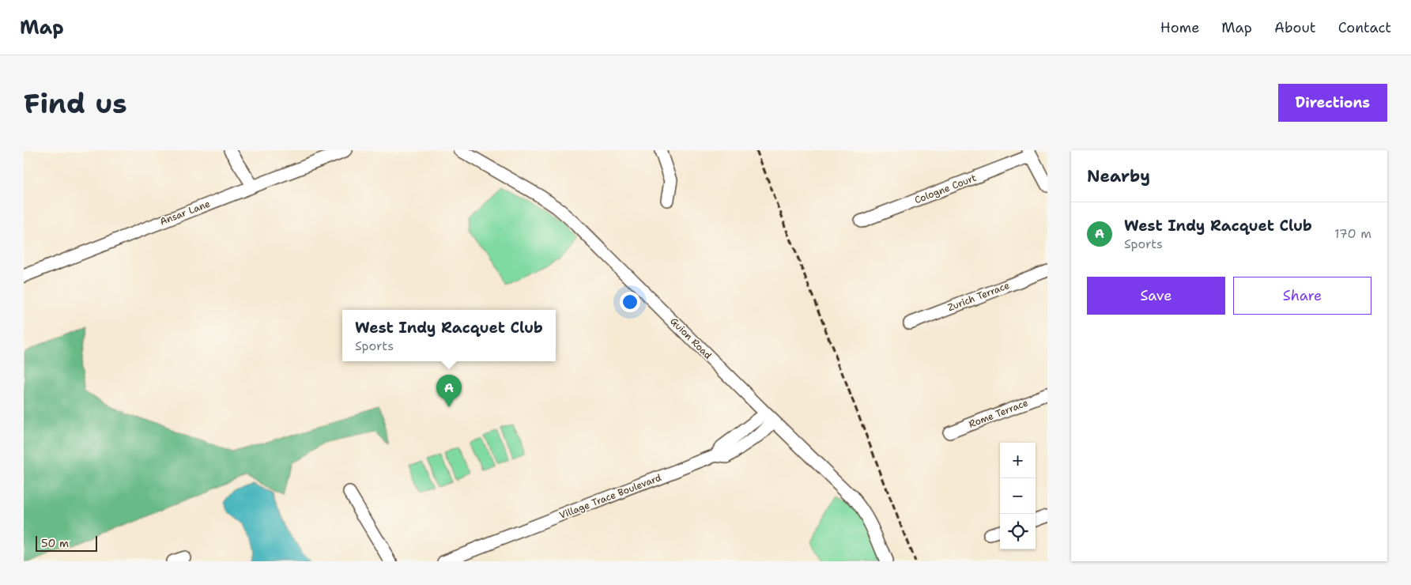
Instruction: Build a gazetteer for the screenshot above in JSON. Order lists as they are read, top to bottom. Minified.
{"streets":{"street":["Cologne Court","Ansar Lane","Zurich Terrace","Guion Road","Rome Terrace","Village Trace Boulevard"]},"crossings":[["Guion Road","Village Trace Boulevard"]],"scale_bar":"50 m","page":{"header":"Map","nav":["Home","Map","About","Contact"],"buttons":["Directions",["Save","Share"]],"title":"Find us","heading":"Nearby","list":[{"mark":"A","name":"West Indy Racquet Club","note":"Sports","value":"170 m"}],"popup":["West Indy Racquet Club","Sports"],"pins":"A","map_buttons":["+","−"],"scale":"50 m"}}
